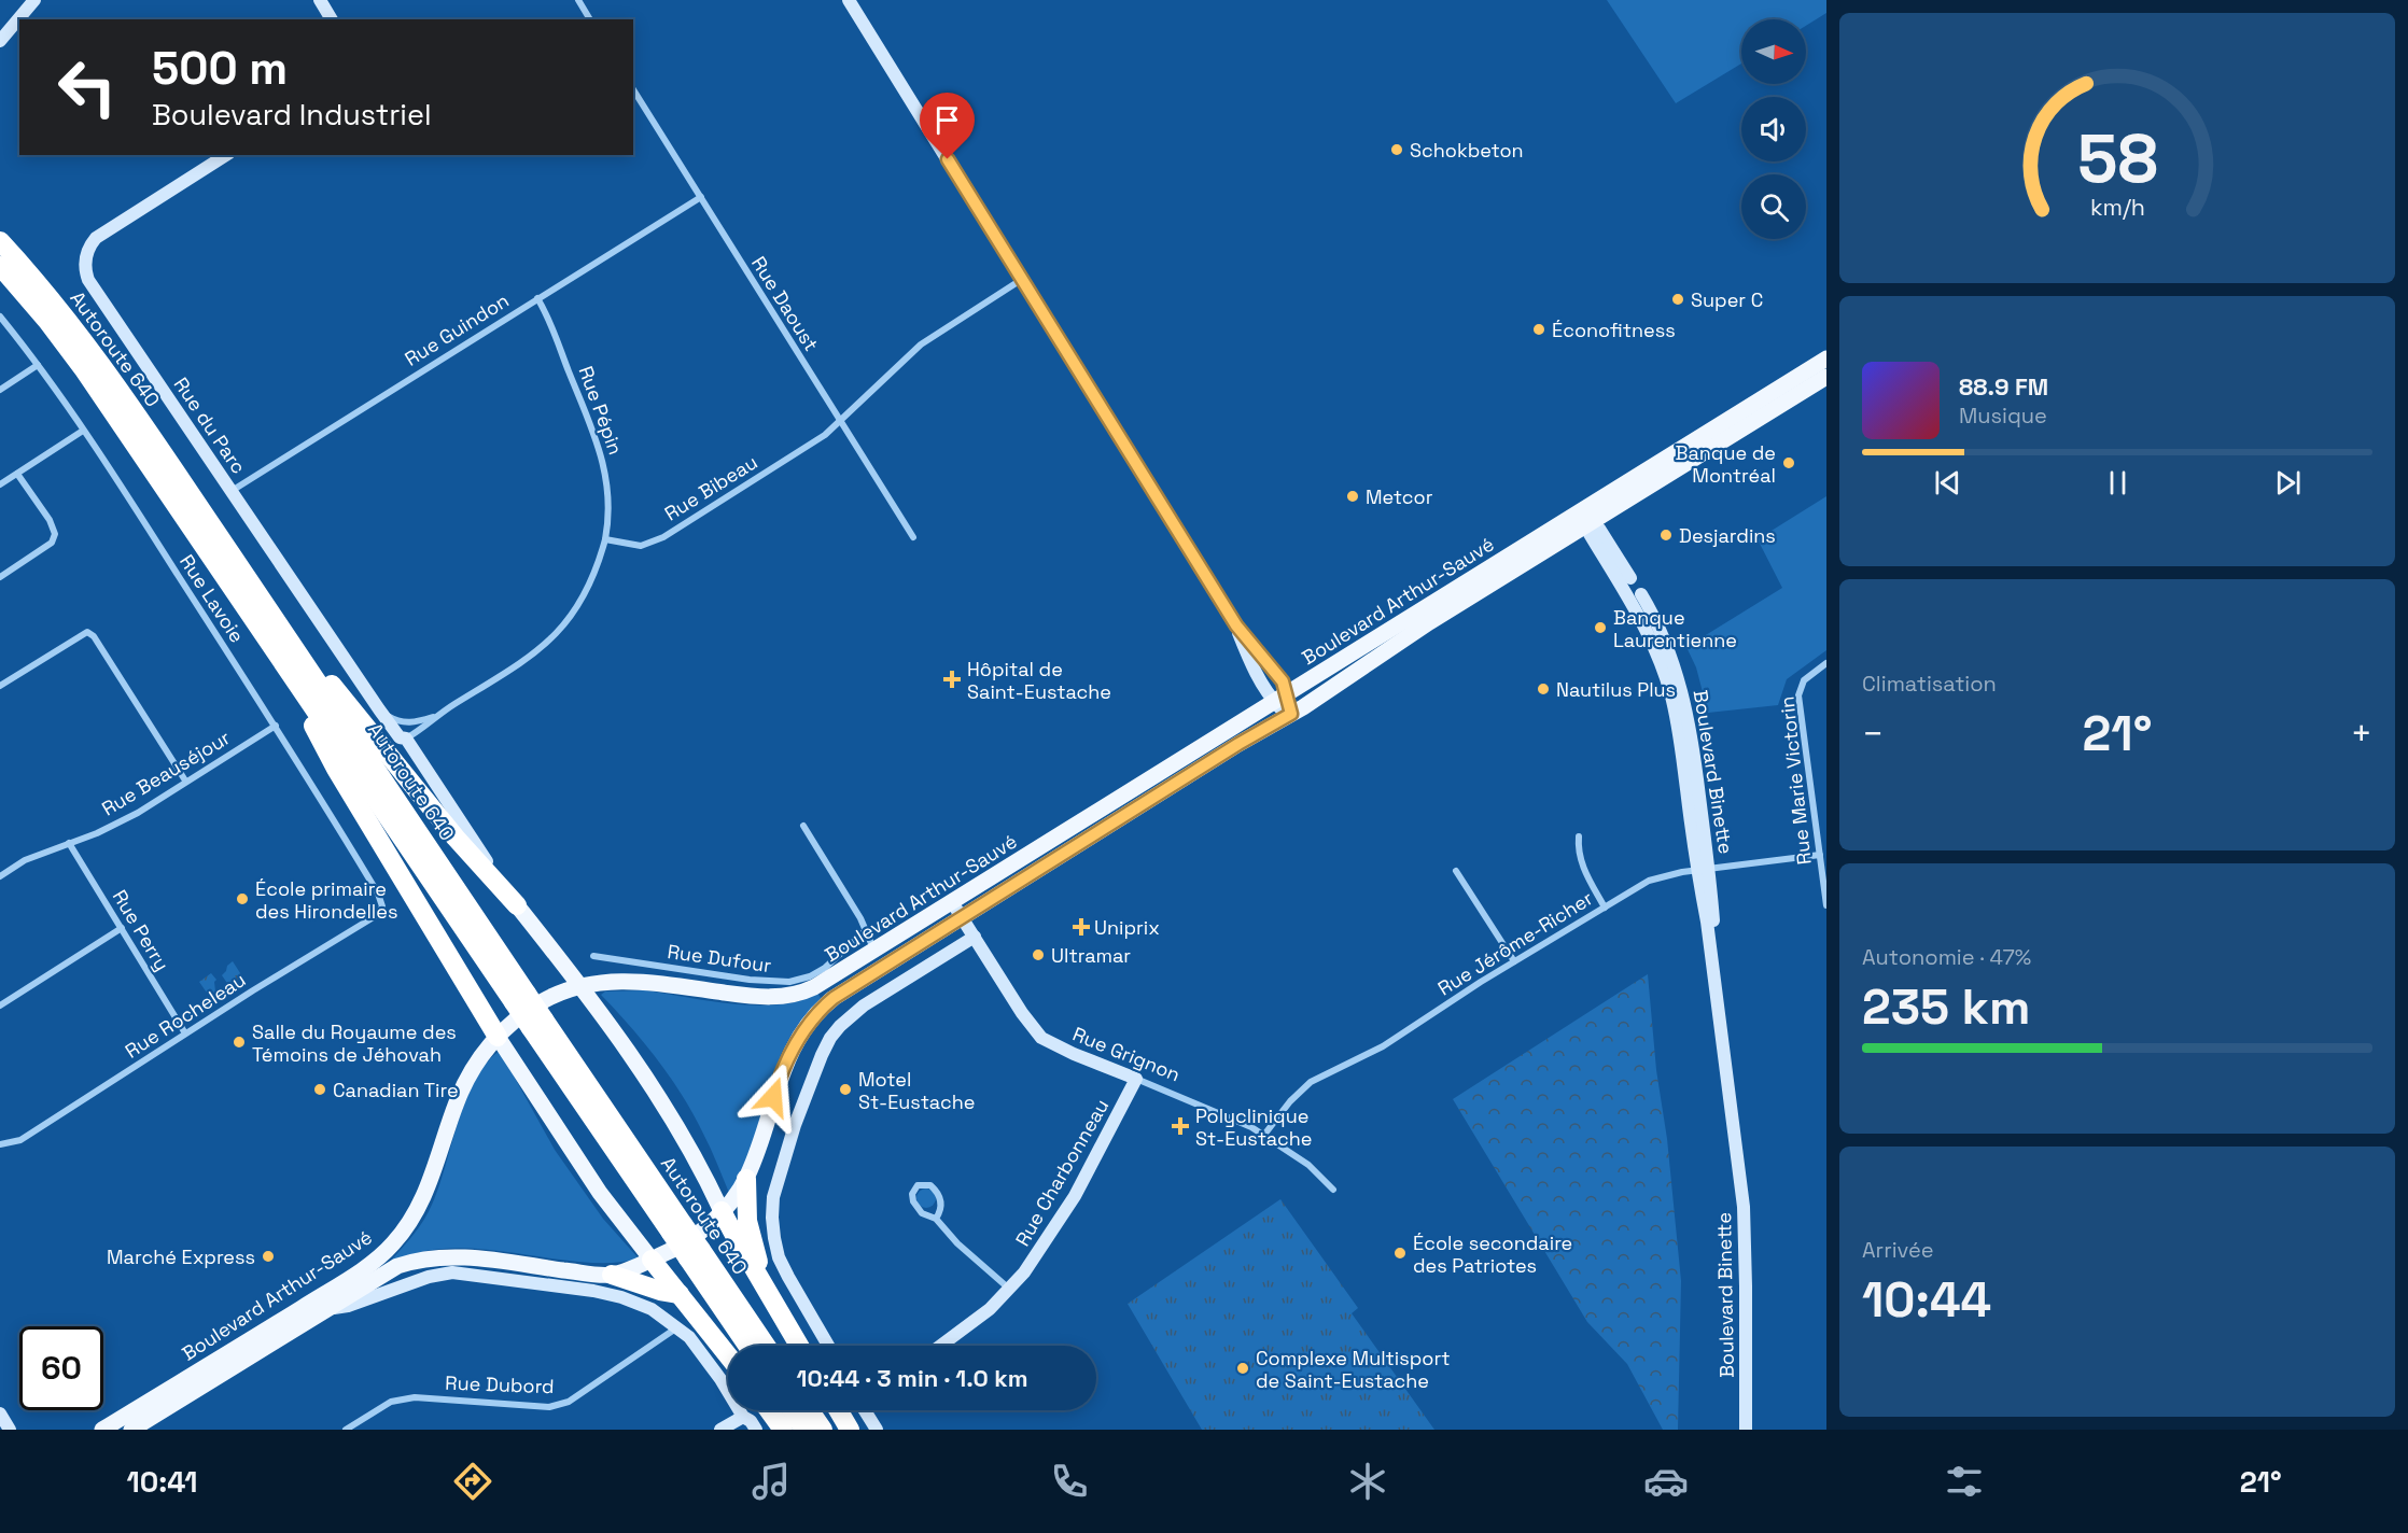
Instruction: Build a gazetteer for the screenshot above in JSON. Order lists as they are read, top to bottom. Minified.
{"streets":{"highway":["Autoroute 640"],"main road":["Boulevard Arthur-Sauvé"],"street":["Rue Daoust","Rue Guindon","Rue Pépin","Rue du Parc","Rue Bibeau","Rue Lavoie","Boulevard Binette","Rue Beauséjour","Rue Marie Victorin","Rue Perry","Rue Jérôme-Richer","Rue Dufour","Rue Rocheleau","Rue Grignon","Rue Charbonneau","Rue Dubord"]},"crossings":[["Rue Daoust","Rue Guindon"],["Rue Daoust","Rue Bibeau"],["Rue Guindon","Rue Pépin"],["Rue Guindon","Rue du Parc"],["Rue Pépin","Rue Bibeau"],["Rue Lavoie","Rue Beauséjour"],["Rue Lavoie","Rue Rocheleau"],["Boulevard Arthur-Sauvé","Boulevard Binette"],["Boulevard Arthur-Sauvé","Rue Grignon"],["Boulevard Binette","Rue Jérôme-Richer"],["Rue Beauséjour","Rue Perry"],["Rue Marie Victorin","Rue Jérôme-Richer"],["Rue Perry","Rue Rocheleau"],["Rue Jérôme-Richer","Rue Grignon"],["Rue Grignon","Rue Charbonneau"]],"places":{"other":["Schokbeton","Super C","Éconofitness","Banque de Montréal","Metcor","Desjardins","Banque Laurentienne","Nautilus Plus","École primaire des Hirondelles","Ultramar","Salle du Royaume des Témoins de Jéhovah","Canadian Tire","Motel St-Eustache","École secondaire des Patriotes","Marché Express","Complexe Multisport de Saint-Eustache"],"health":["Hôpital de Saint-Eustache","Uniprix","Polyclinique St-Eustache"]},"north":"right","page":{"turn":["500 m","Boulevard Industriel"],"song":["88.9 FM","Musique"],"tile":["Climatisation",["Autonomie · 47%","235 km"],["Arrivée","10:44"]],"heat":["−","21°","+"],"limit":"60","trip":"10:44 · 3 min · 1.0 km","tabs":["10:41","21°"],"gauge":["58","km/h"]}}
